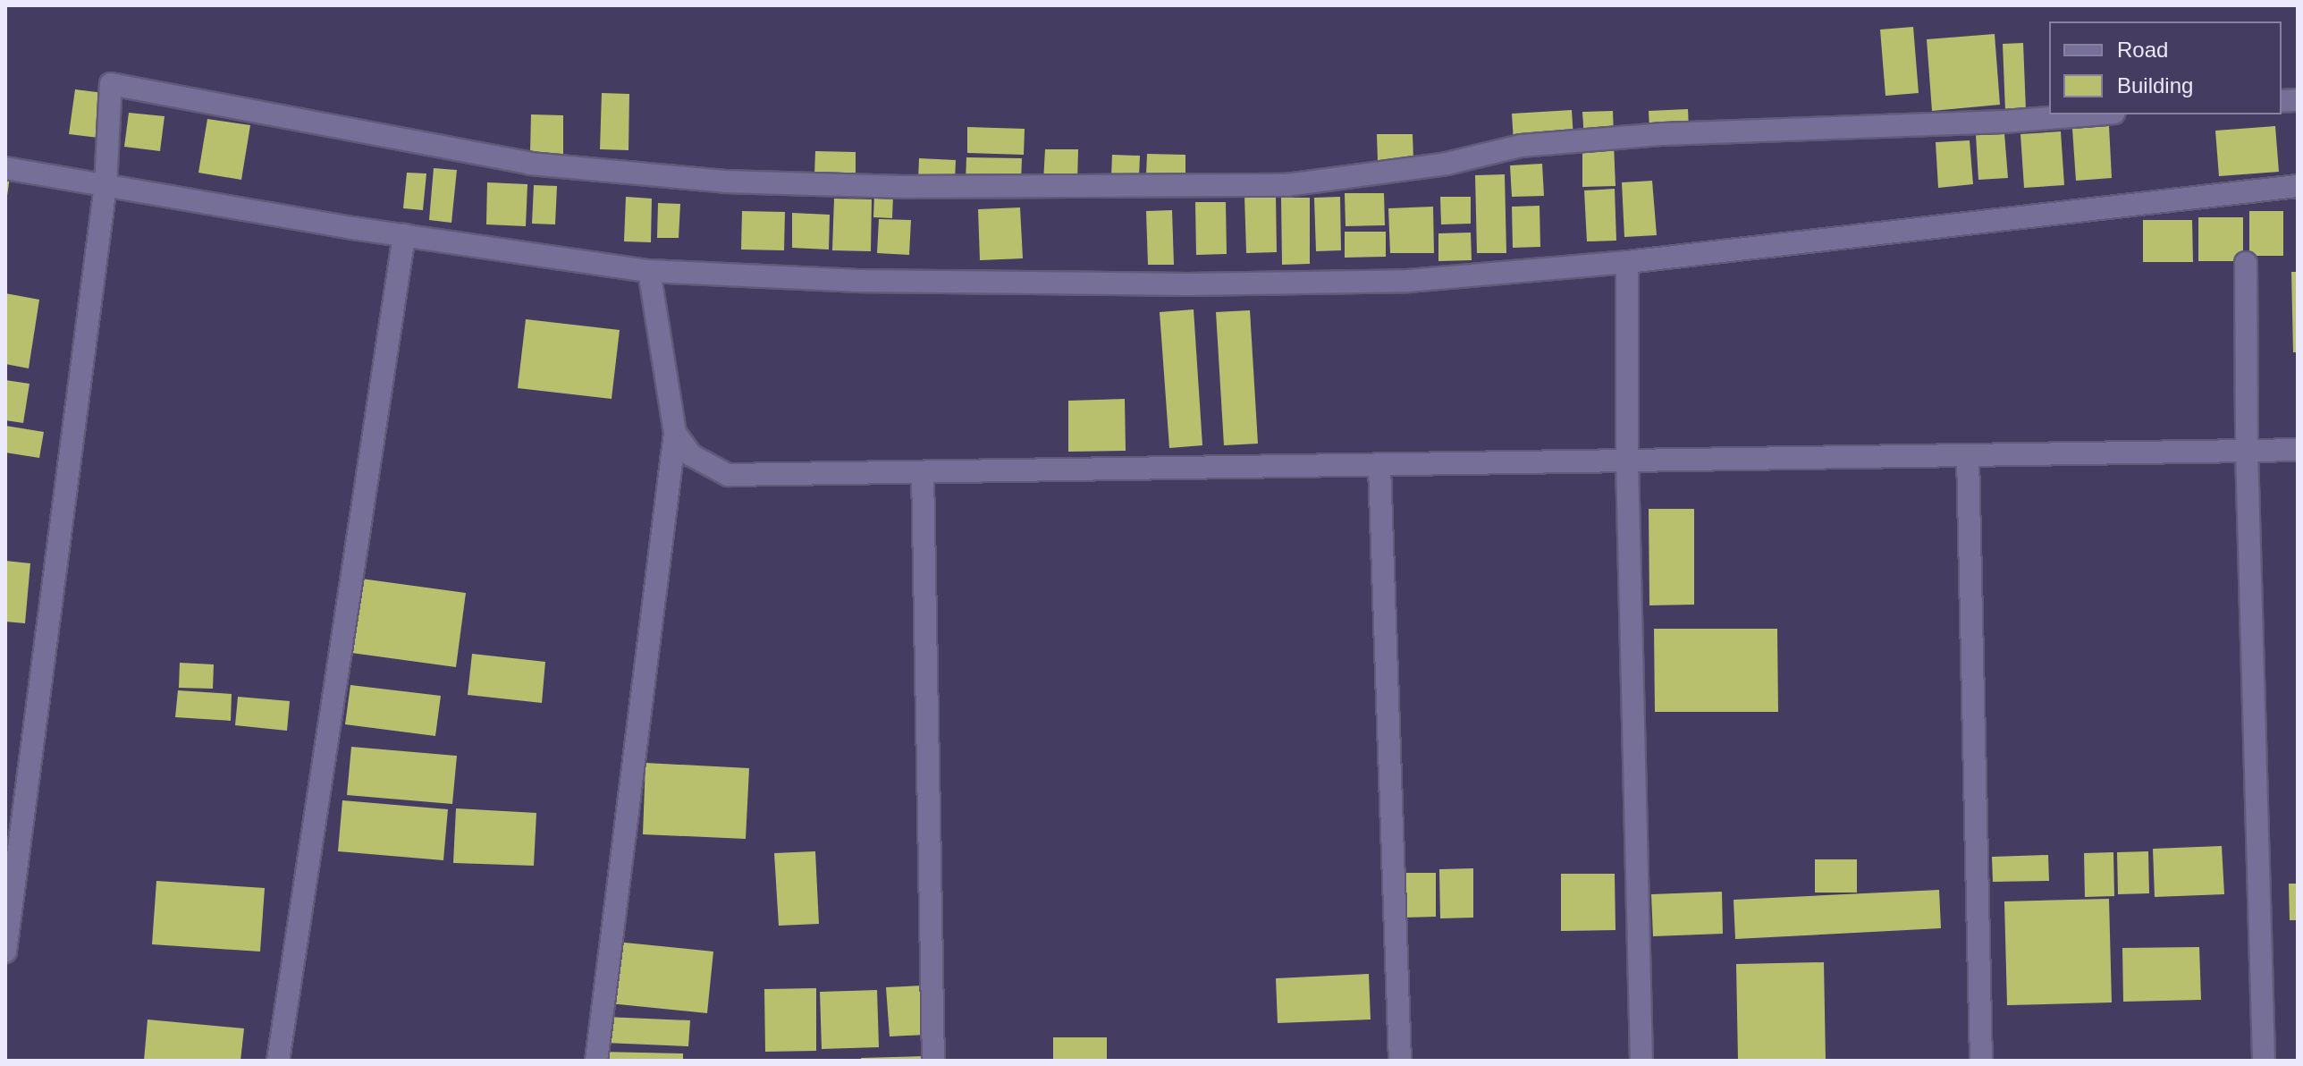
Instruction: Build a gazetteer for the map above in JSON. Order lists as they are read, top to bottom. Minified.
{"legend":["Road","Building"]}
